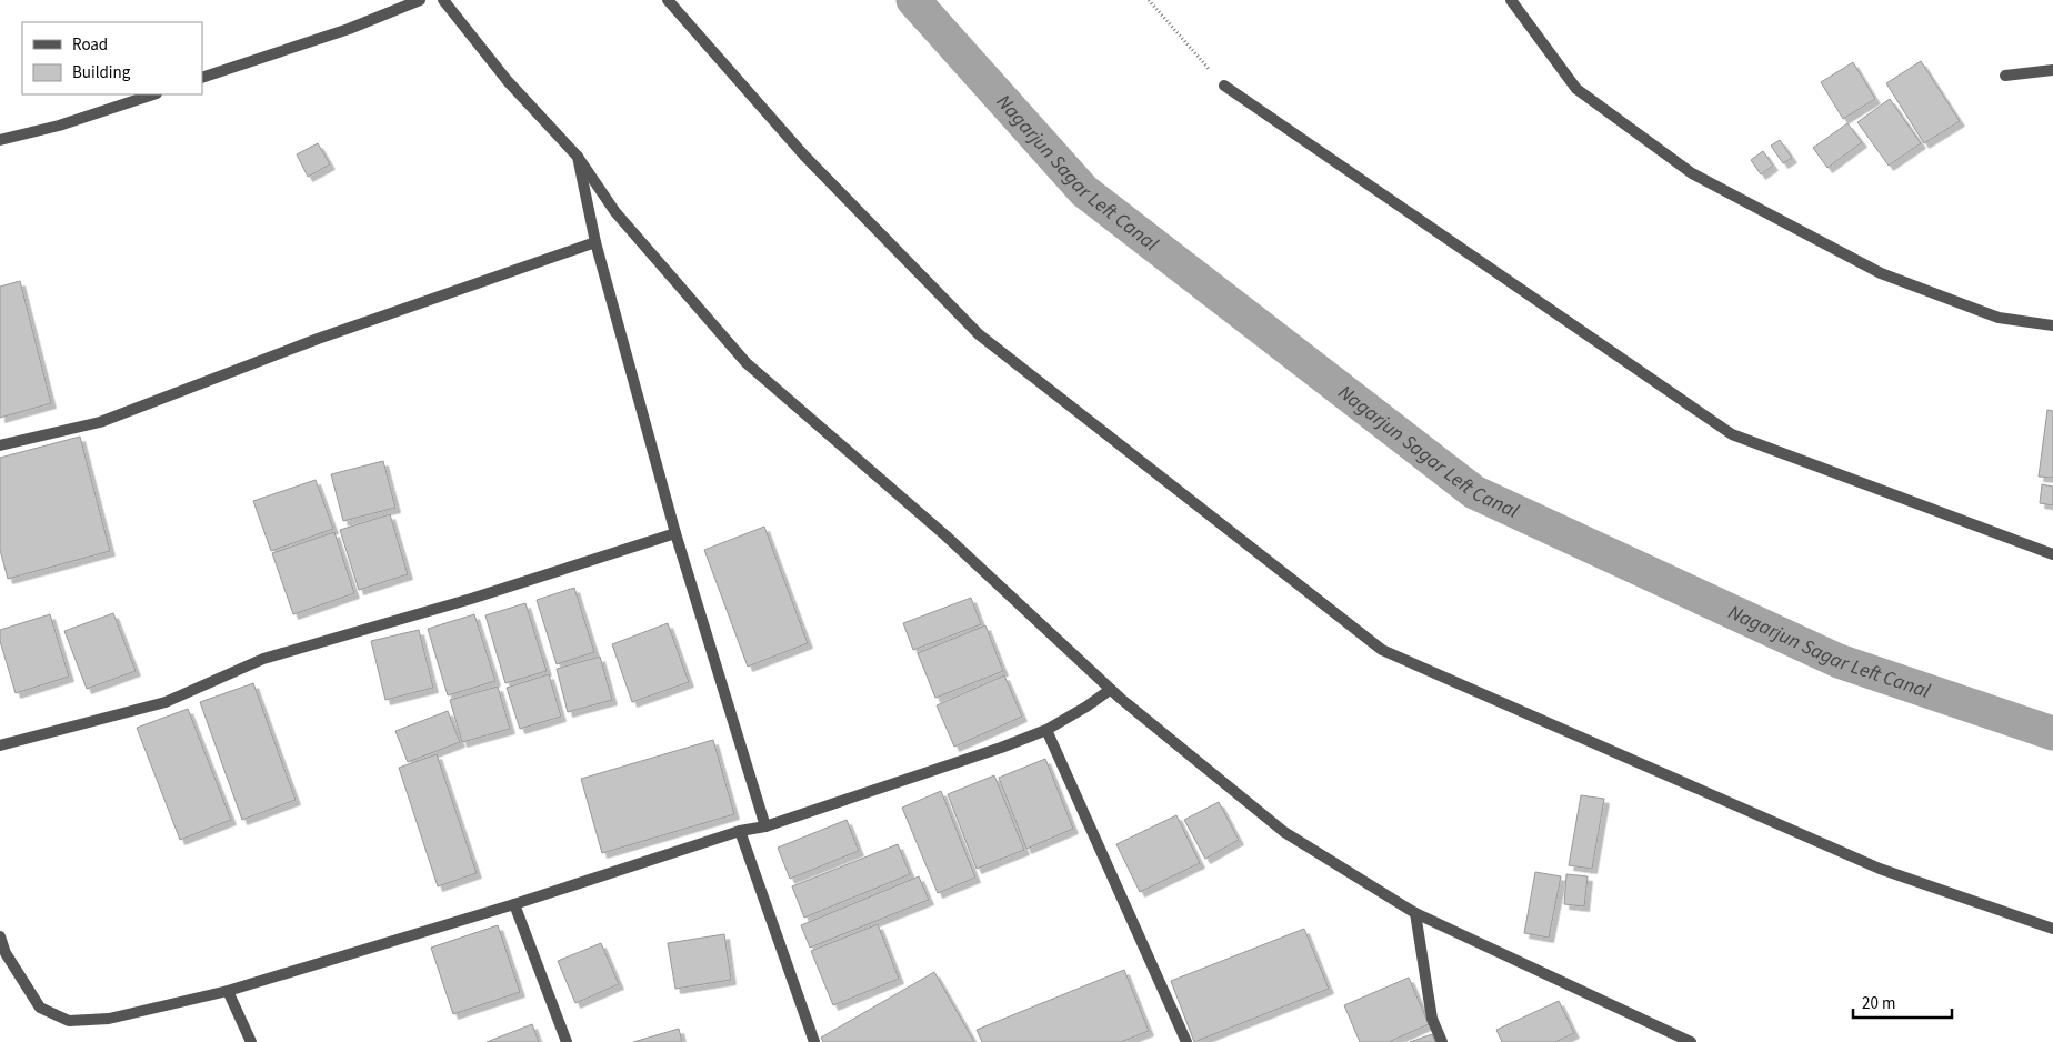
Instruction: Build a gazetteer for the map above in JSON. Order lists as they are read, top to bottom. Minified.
{"water":["Nagarjun Sagar Left Canal"],"legend":["Road","Building"],"scale_bar":"20 m"}
